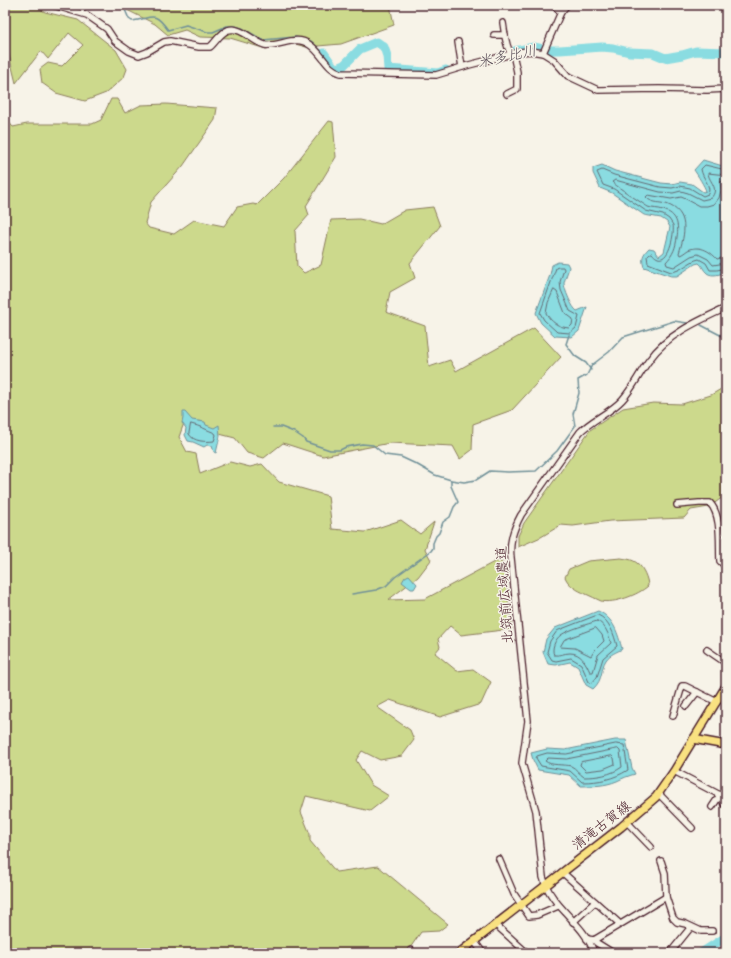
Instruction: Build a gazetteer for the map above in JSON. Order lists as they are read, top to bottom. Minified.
{"streets":{"main road":["清滝古賀線"],"street":["北筑前広域農道"]},"crossings":[["北筑前広域農道","清滝古賀線"]],"water":["米多比川"]}
